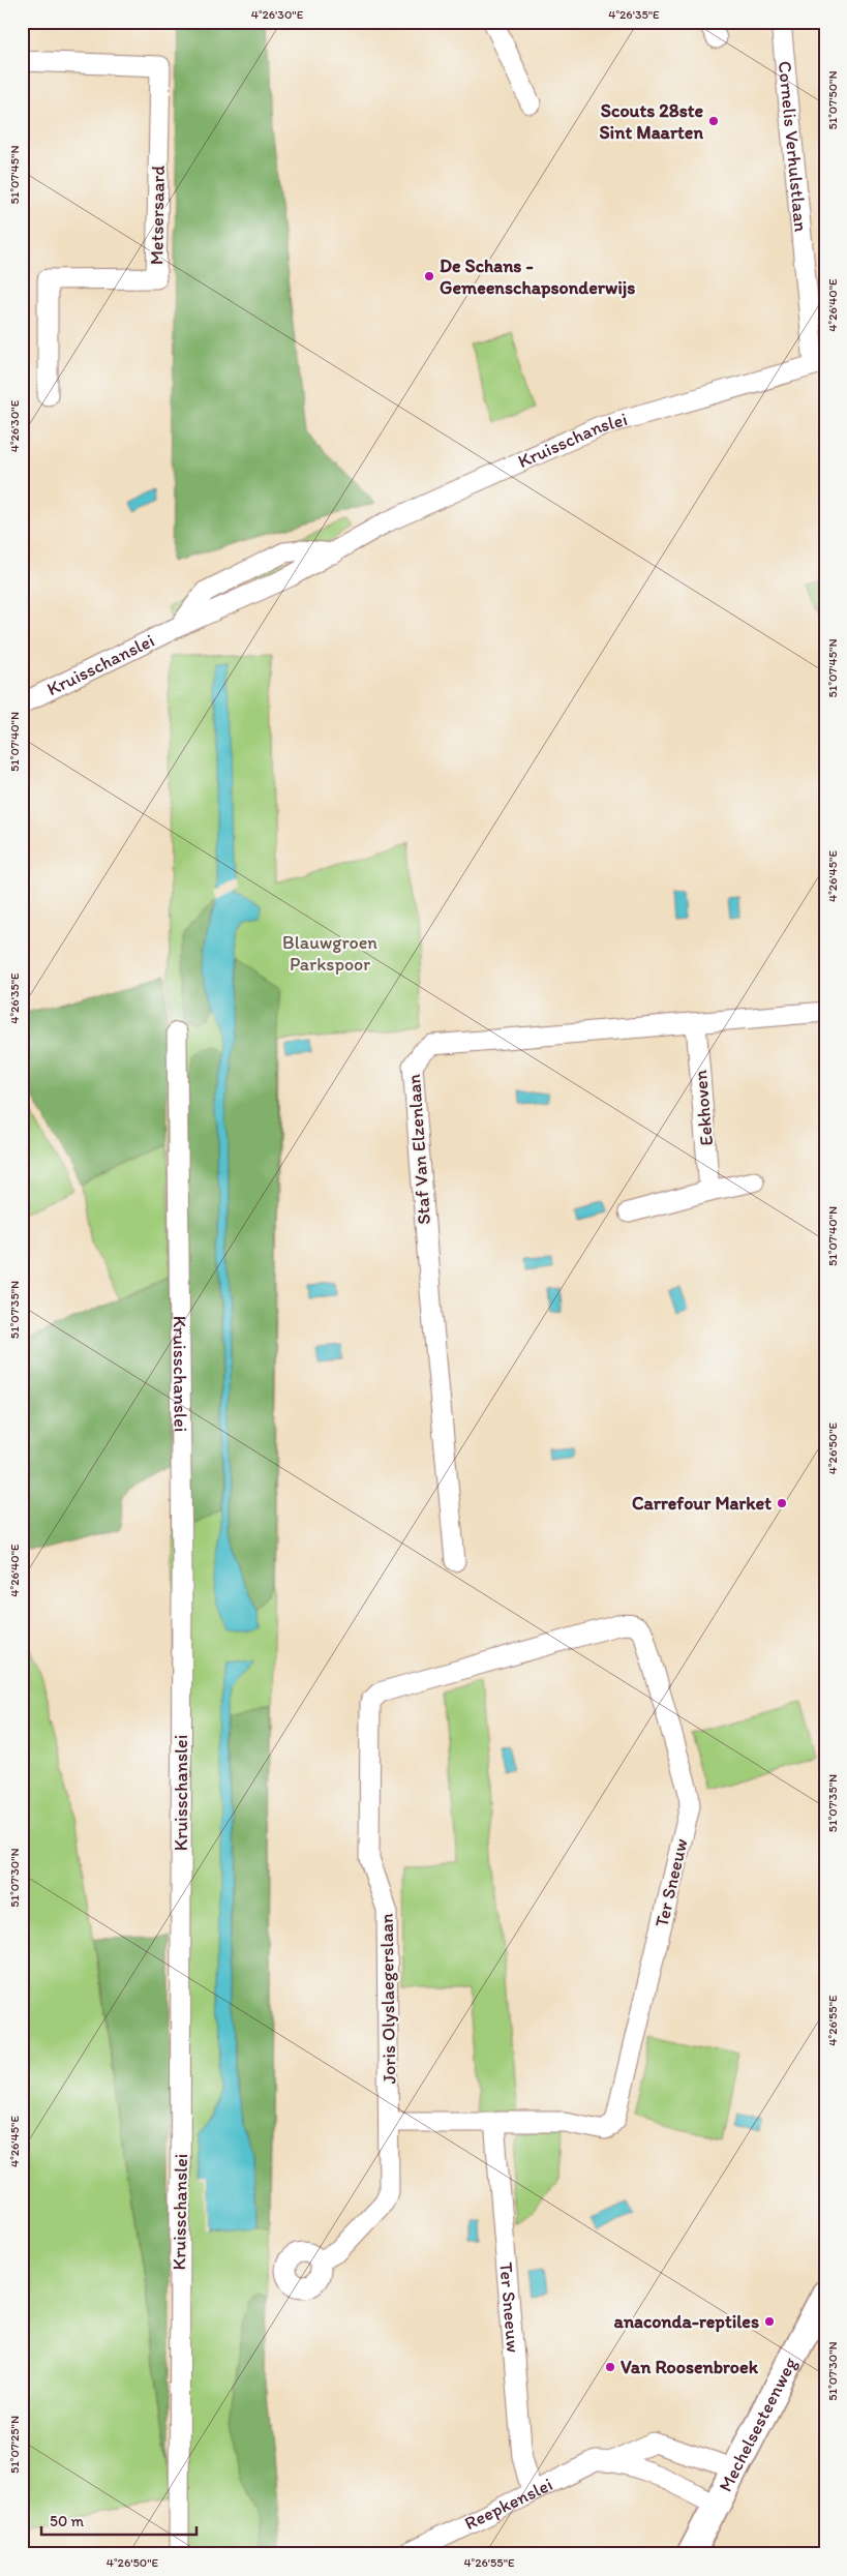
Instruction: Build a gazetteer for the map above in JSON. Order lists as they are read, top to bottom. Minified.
{"streets":{"street":["Cornelis Verhulstlaan","Metsersaard","Kruisschanslei","Eekhoven","Staf Van Elzenlaan","Ter Sneeuw","Joris Olyslaegerslaan","Mechelsesteenweg","Reepkenslei"]},"crossings":[["Cornelis Verhulstlaan","Kruisschanslei"],["Eekhoven","Staf Van Elzenlaan"],["Ter Sneeuw","Joris Olyslaegerslaan"],["Ter Sneeuw","Reepkenslei"],["Mechelsesteenweg","Reepkenslei"]],"parks":["Blauwgroen Parkspoor"],"places":["Scouts 28ste Sint Maarten","De Schans - Gemeenschapsonderwijs","Carrefour Market","anaconda-reptiles","Van Roosenbroek"],"scale_bar":"50 m","coordinates":["4°26'30\"E","4°26'35\"E","51°07'50\"N","51°07'45\"N","4°26'40\"E","51°07'40\"N","4°26'45\"E","51°07'35\"N","4°26'50\"E","51°07'30\"N","4°26'55\"E","51°07'25\"N"]}
